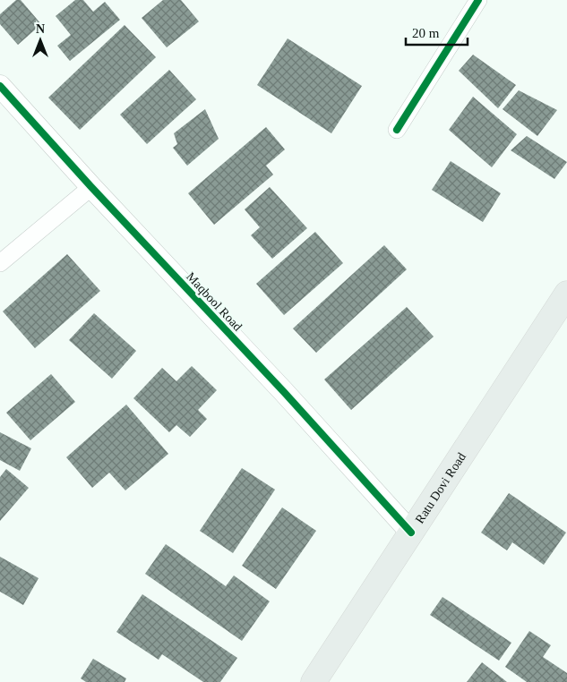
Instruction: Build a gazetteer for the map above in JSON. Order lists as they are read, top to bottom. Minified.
{"streets":{"main road":["Ratu Dovi Road"],"street":["Maqbool Road"]},"crossings":[["Maqbool Road","Ratu Dovi Road"]],"scale_bar":"20 m","north":"top"}
